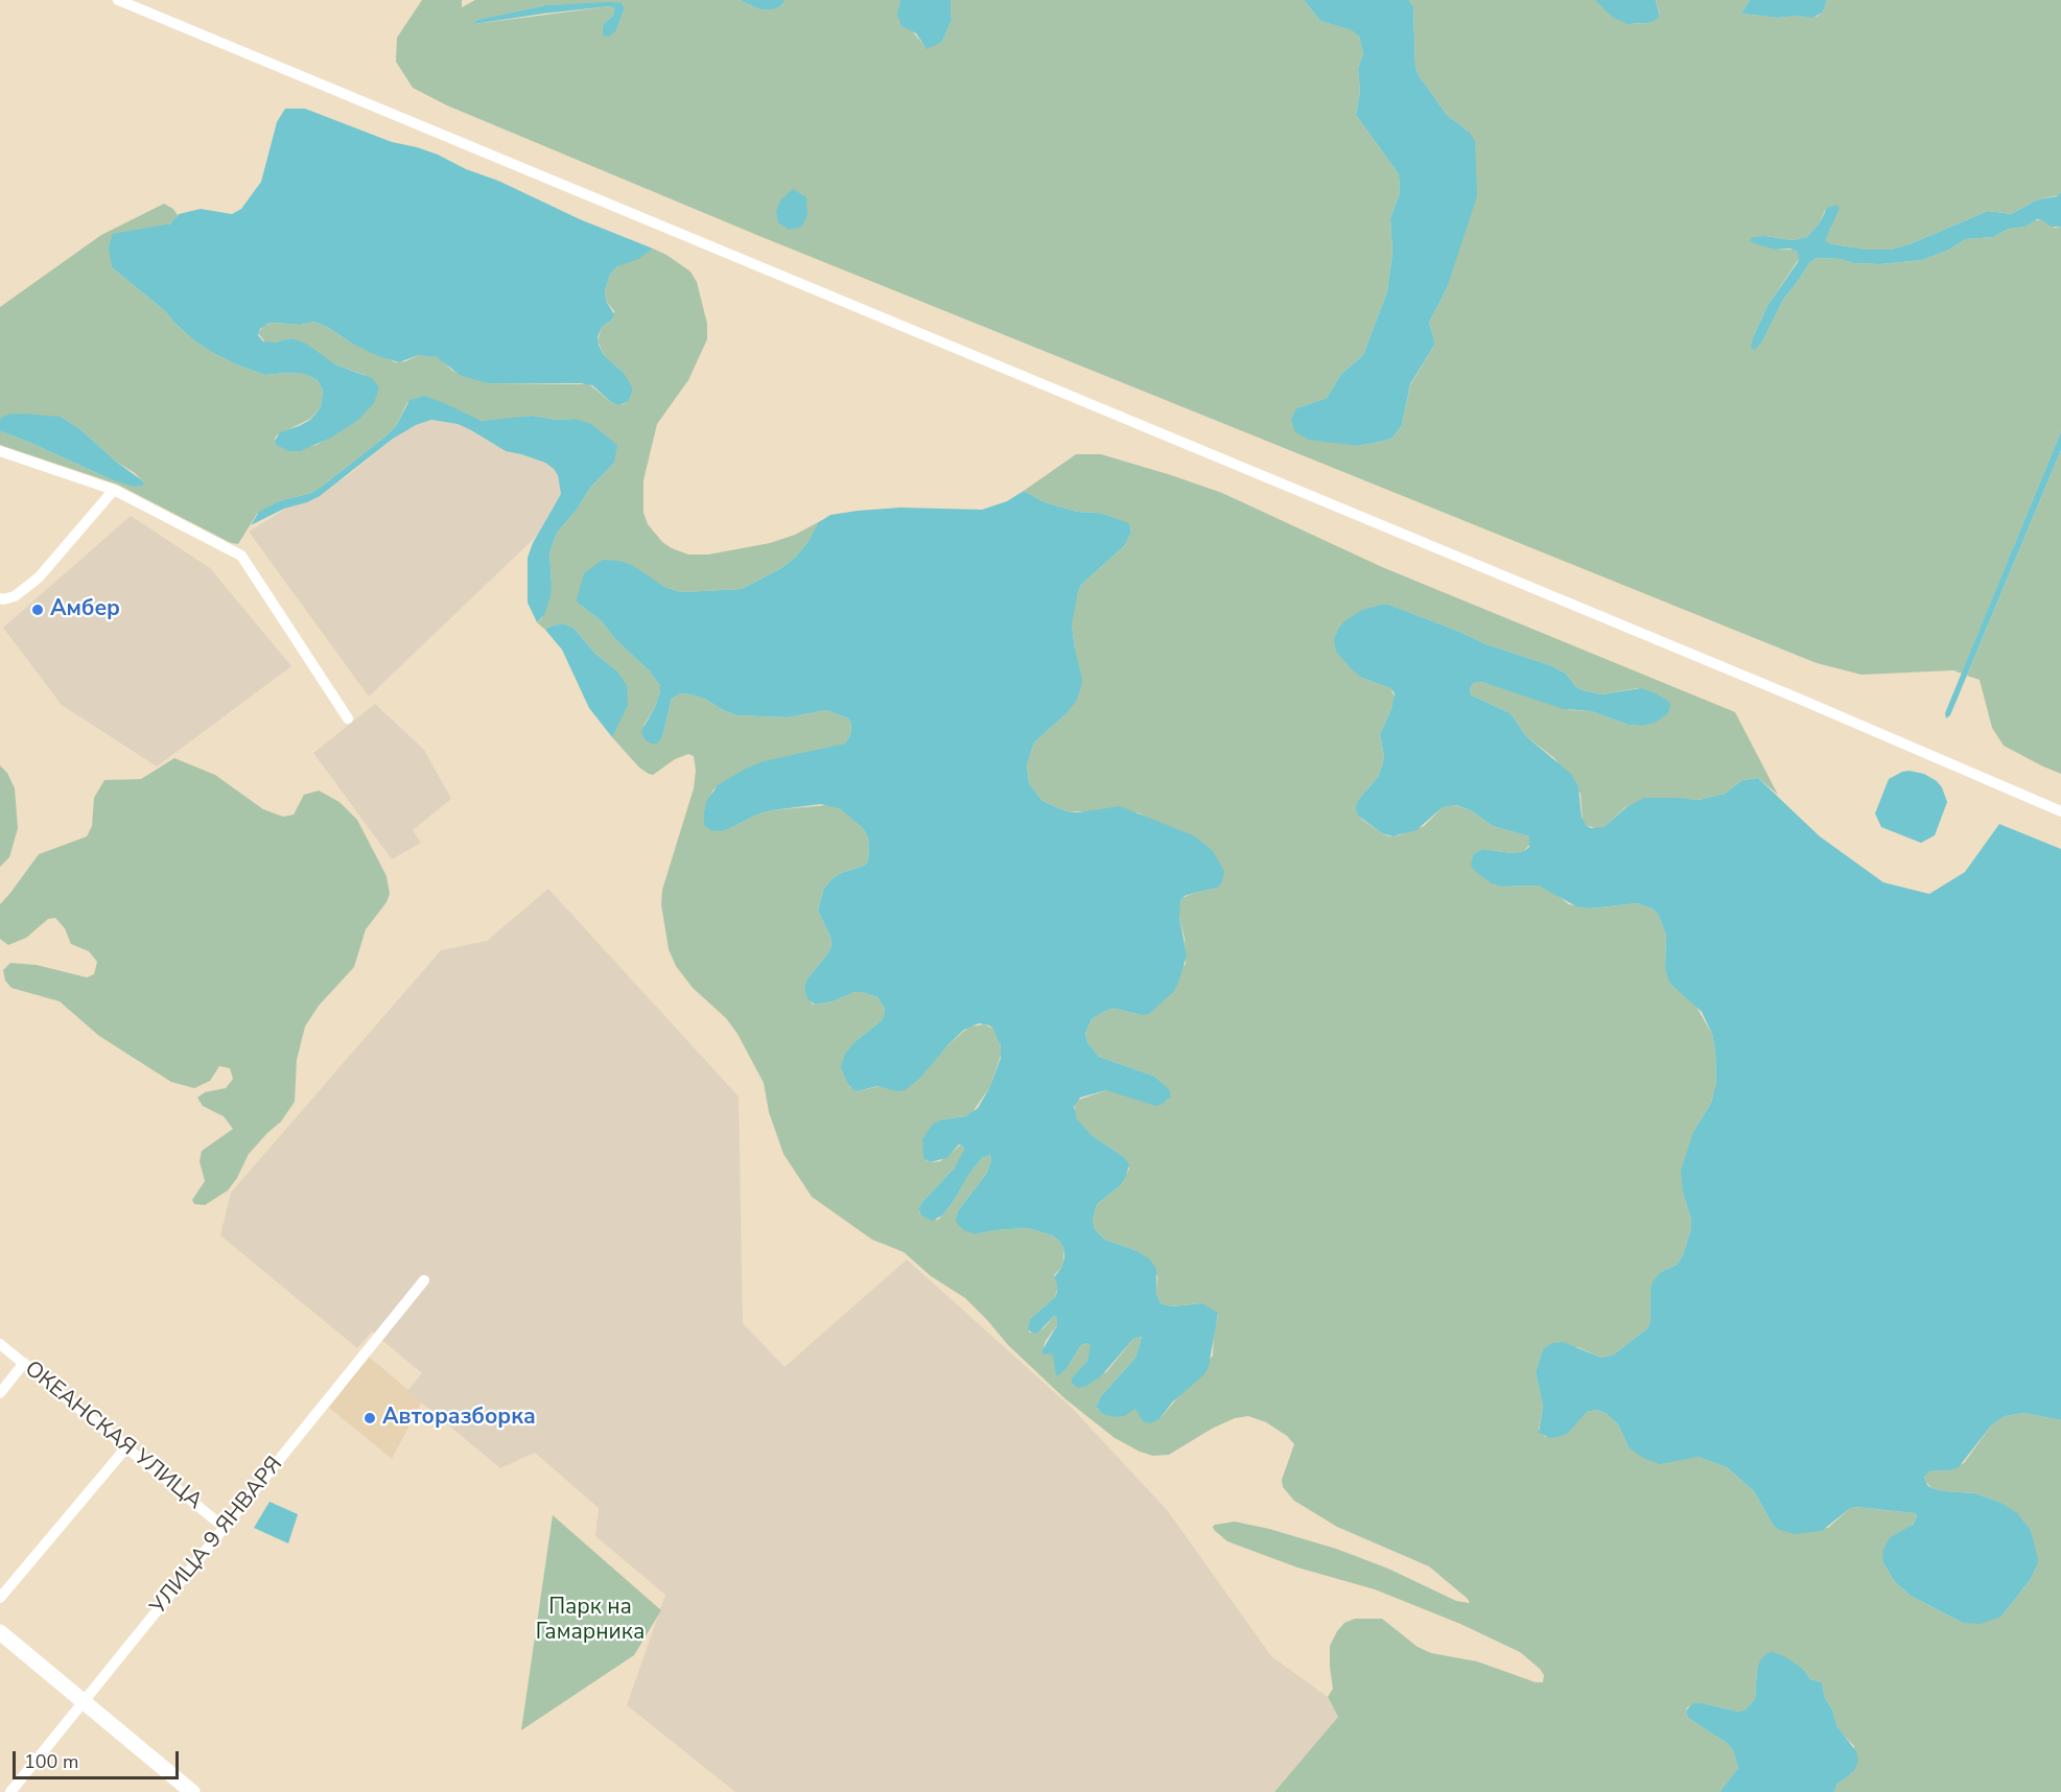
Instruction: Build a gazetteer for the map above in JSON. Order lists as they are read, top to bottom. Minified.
{"streets":{"street":["ОКЕАНСКАЯ УЛИЦА","УЛИЦА 9 ЯНВАРЯ"]},"crossings":[["ОКЕАНСКАЯ УЛИЦА","УЛИЦА 9 ЯНВАРЯ"]],"parks":["Парк на Гамарника"],"places":["Амбер","Авторазборка"],"scale_bar":"100 m"}
